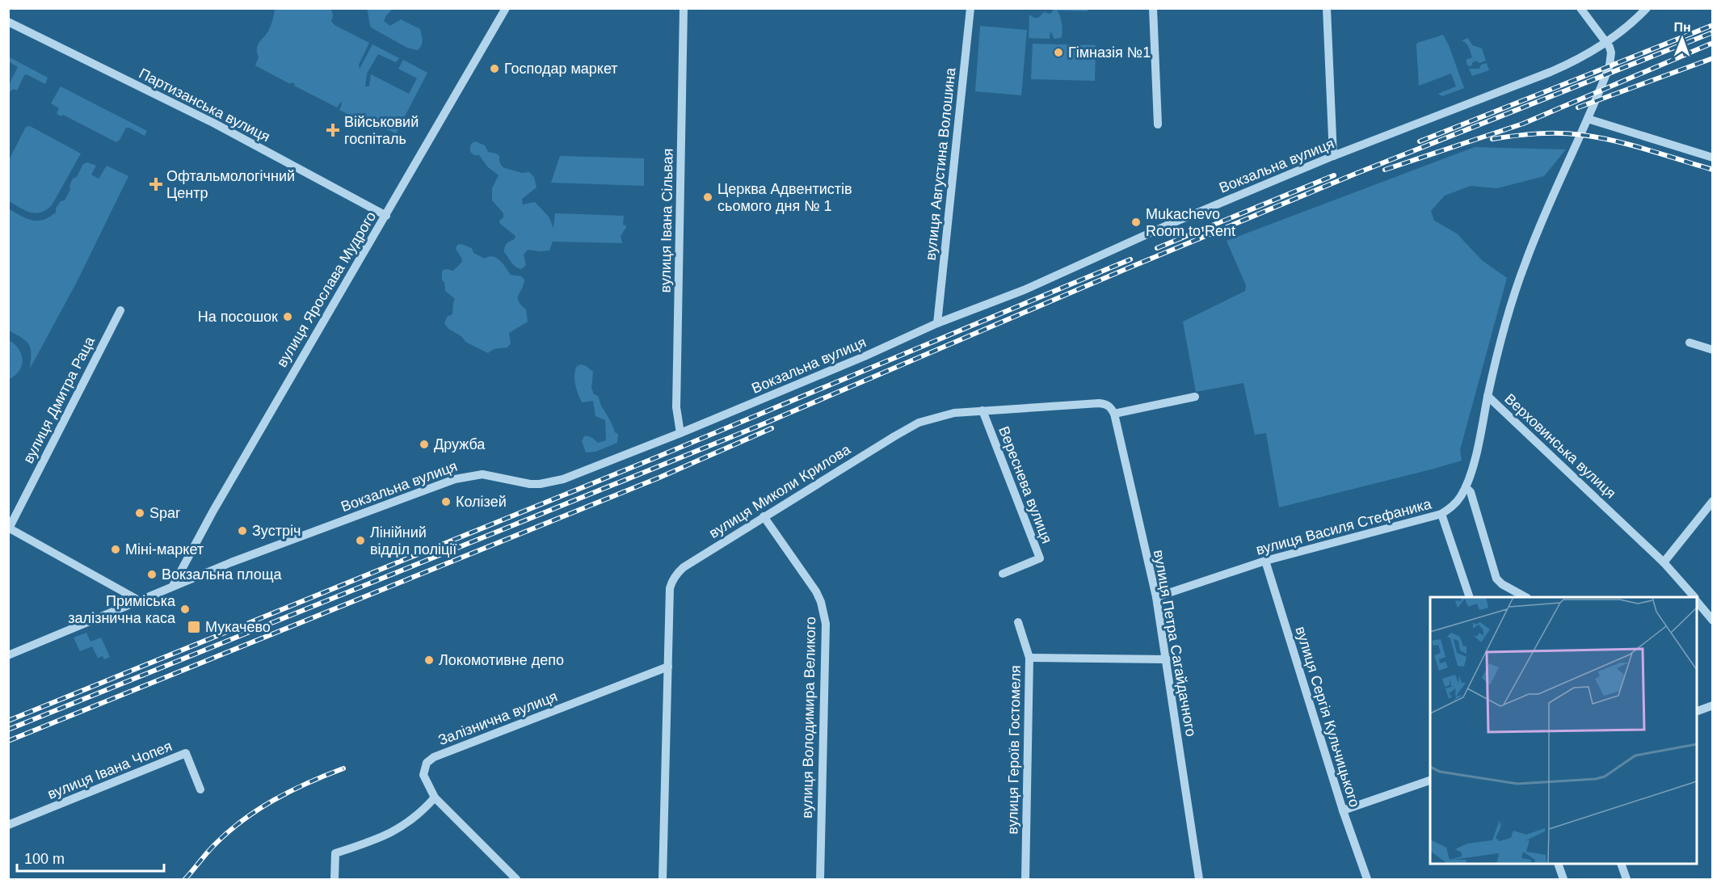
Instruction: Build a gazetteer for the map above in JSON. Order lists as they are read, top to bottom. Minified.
{"streets":{"street":["Партизанська вулиця","вулиця Августина Волошина","Вокзальна вулиця","вулиця Івана Сільвая","вулиця Ярослава Мудрого","вулиця Дмитра Раца","Верховинська вулиця","Вереснева вулиця","вулиця Миколи Крилова","вулиця Василя Стефаника","вулиця Петра Сагайдачного","вулиця Сергія Кульчицького","вулиця Володимира Великого","Залізнична вулиця","вулиця Героїв Гостомеля","вулиця Івана Чопея"]},"crossings":[["Партизанська вулиця","вулиця Ярослава Мудрого"],["вулиця Августина Волошина","Вокзальна вулиця"],["Вокзальна вулиця","вулиця Івана Сільвая"],["Вокзальна вулиця","вулиця Ярослава Мудрого"],["Вокзальна вулиця","Верховинська вулиця"],["Верховинська вулиця","вулиця Василя Стефаника"],["Вереснева вулиця","вулиця Миколи Крилова"],["вулиця Миколи Крилова","вулиця Петра Сагайдачного"],["вулиця Миколи Крилова","вулиця Володимира Великого"],["вулиця Миколи Крилова","Залізнична вулиця"],["вулиця Василя Стефаника","вулиця Петра Сагайдачного"],["вулиця Василя Стефаника","вулиця Сергія Кульчицького"]],"places":{"other":["Гімназія №1","Господар маркет","Церква Адвентистів сьомого дня № 1","Mukachevo Room to Rent","На посошок","Дружба","Колізей","Spar","Зустріч","Лінійний відділ поліції","Міні-маркет","Вокзальна площа","Приміська залізнична каса","Локомотивне депо"],"health":["Військовий госпіталь","Офтальмологічний Центр"],"transit":["Мукачево"]},"scale_bar":"100 m","north":"top"}
